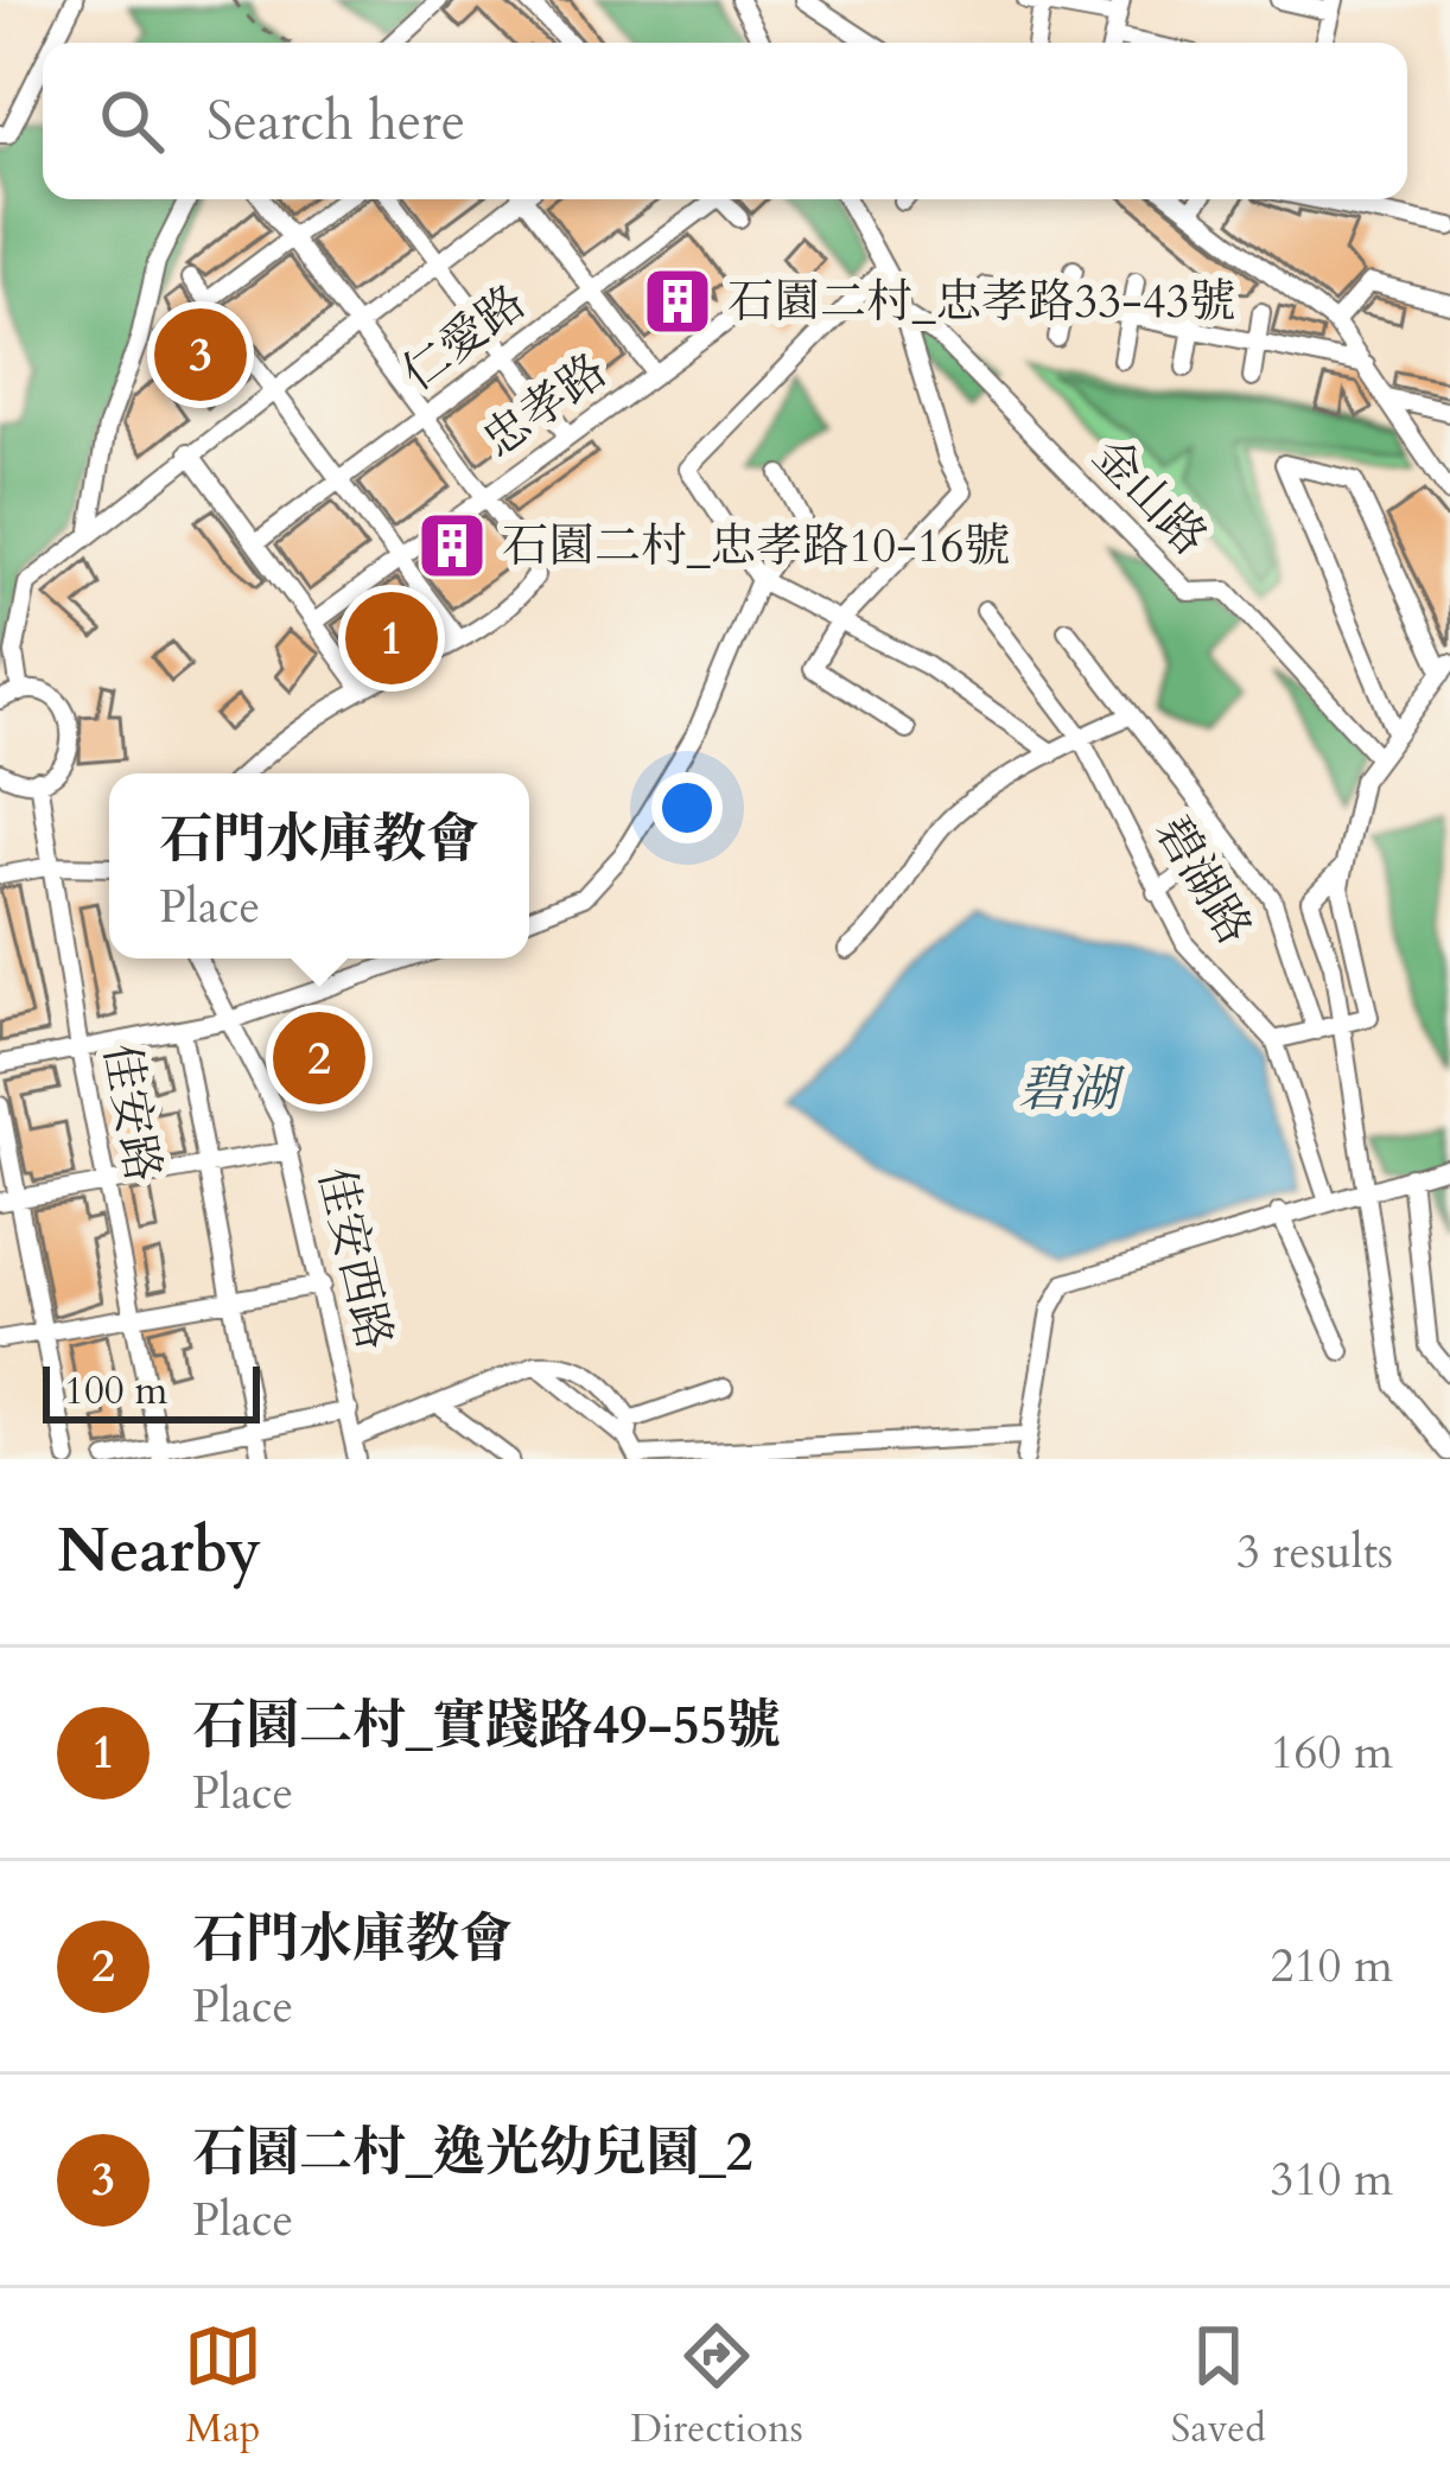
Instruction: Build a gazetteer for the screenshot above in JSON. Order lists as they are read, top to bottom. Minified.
{"streets":{"street":["仁愛路","忠孝路","金山路","碧湖路","佳安路","佳安西路"]},"water":["碧湖"],"places":{"building":["石園二村_忠孝路33-43號","石園二村_忠孝路10-16號"]},"scale_bar":"100 m","page":{"search":"Search here","pins":["3","1","2"],"popup":["石門水庫教會","Place"],"scale":"100 m","heading":["Nearby","3 results"],"list":[{"mark":"1","name":"石園二村_實踐路49-55號","note":"Place","value":"160 m"},{"mark":"2","name":"石門水庫教會","note":"Place","value":"210 m"},{"mark":"3","name":"石園二村_逸光幼兒園_2","note":"Place","value":"310 m"}],"nav":["Map","Directions","Saved"]}}
